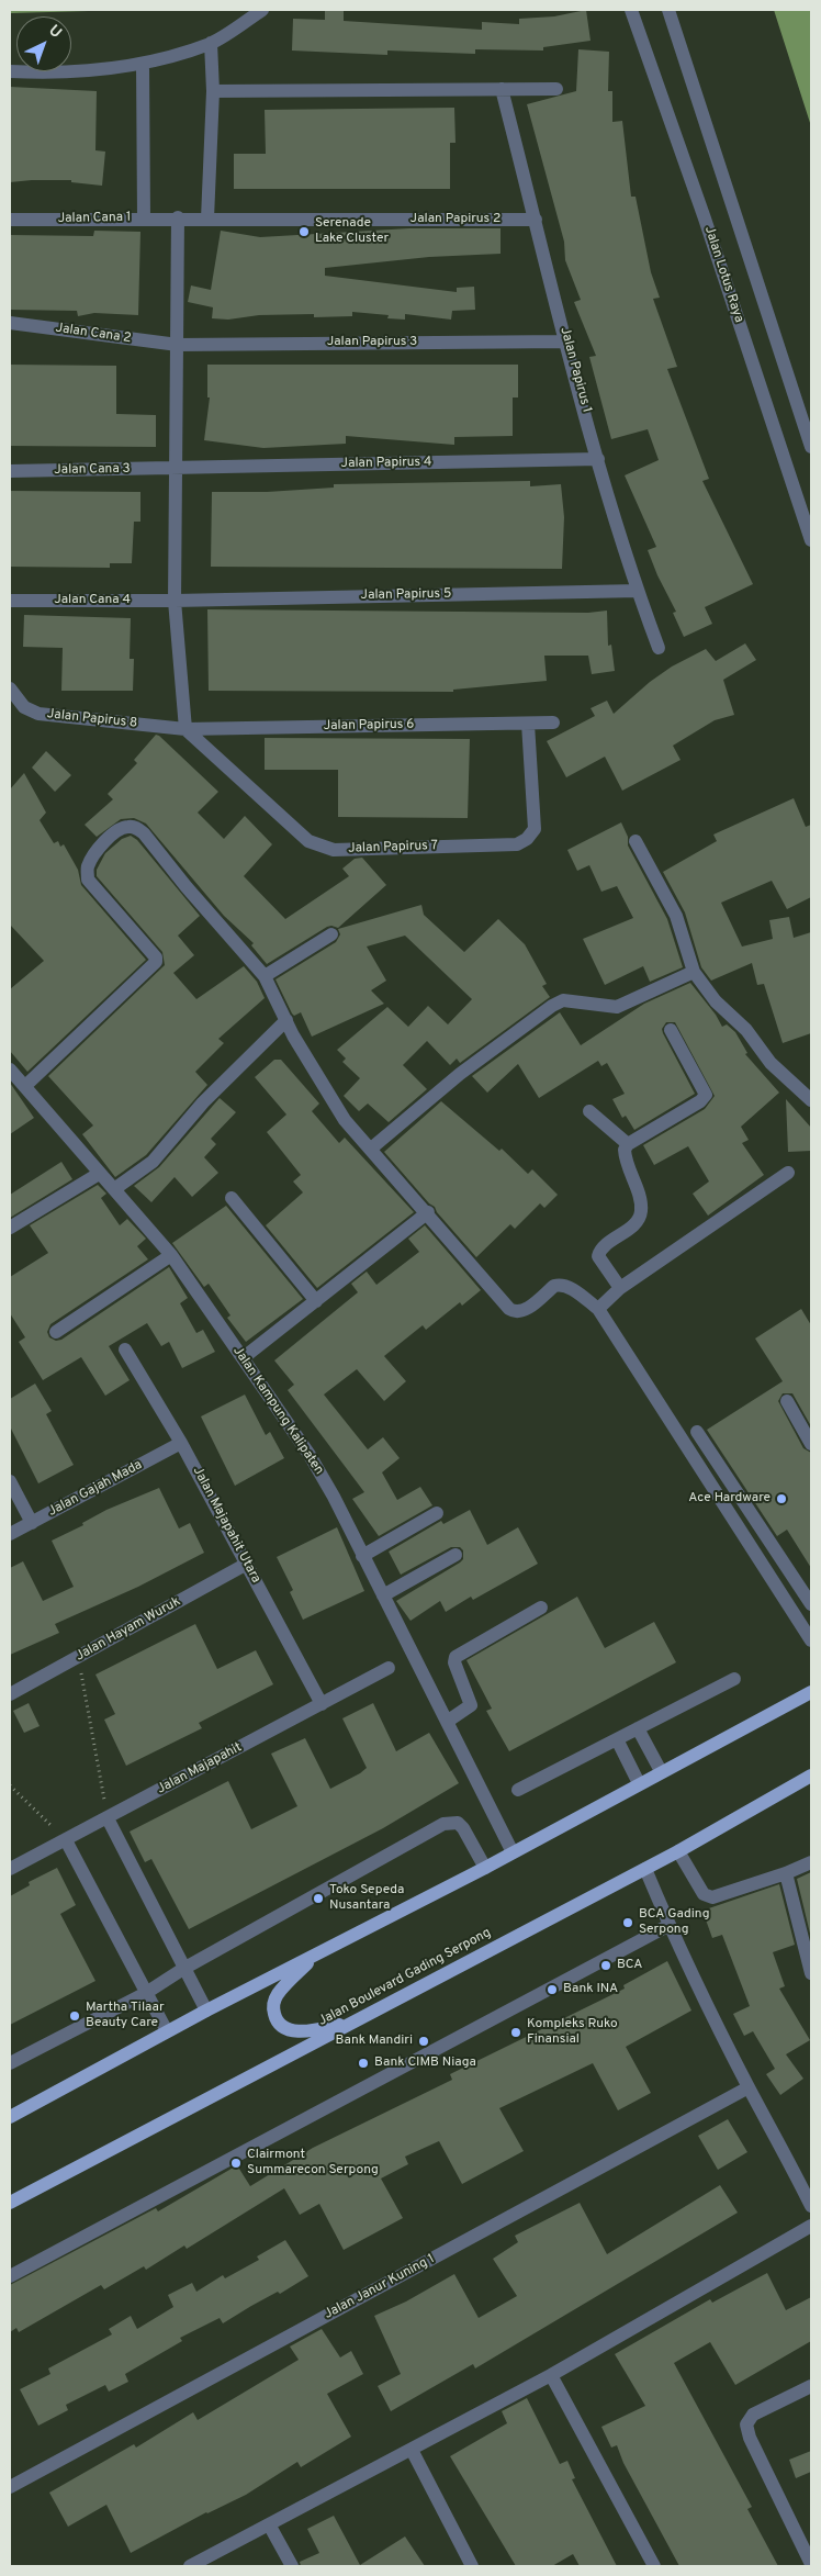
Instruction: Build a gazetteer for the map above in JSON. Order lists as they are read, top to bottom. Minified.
{"streets":{"main road":["Jalan Boulevard Gading Serpong"],"street":["Jalan Cana 1","Jalan Papirus 2","Jalan Lotus Raya","Jalan Cana 2","Jalan Papirus 3","Jalan Papirus 1","Jalan Papirus 4","Jalan Cana 3","Jalan Papirus 5","Jalan Cana 4","Jalan Papirus 8","Jalan Papirus 6","Jalan Papirus 7","Jalan Kampung Kalipaten","Jalan Gajah Mada","Jalan Majapahit Utara","Jalan Hayam Wuruk","Jalan Majapahit","Jalan Janur Kuning 1"]},"crossings":[["Jalan Cana 1","Jalan Papirus 2"],["Jalan Papirus 2","Jalan Papirus 1"],["Jalan Cana 2","Jalan Papirus 3"],["Jalan Papirus 3","Jalan Papirus 1"],["Jalan Papirus 1","Jalan Papirus 4"],["Jalan Papirus 1","Jalan Papirus 5"],["Jalan Papirus 4","Jalan Cana 3"],["Jalan Papirus 5","Jalan Cana 4"],["Jalan Papirus 8","Jalan Papirus 6"],["Jalan Papirus 8","Jalan Papirus 7"],["Jalan Papirus 6","Jalan Papirus 7"],["Jalan Gajah Mada","Jalan Majapahit Utara"],["Jalan Majapahit Utara","Jalan Hayam Wuruk"],["Jalan Majapahit Utara","Jalan Majapahit"]],"places":["Serenade Lake Cluster","Ace Hardware","Toko Sepeda Nusantara","BCA Gading Serpong","BCA","Bank INA","Martha Tilaar Beauty Care","Kompleks Ruko Finansial","Bank Mandiri","Bank CIMB Niaga","Clairmont Summarecon Serpong"],"north":"top right"}
